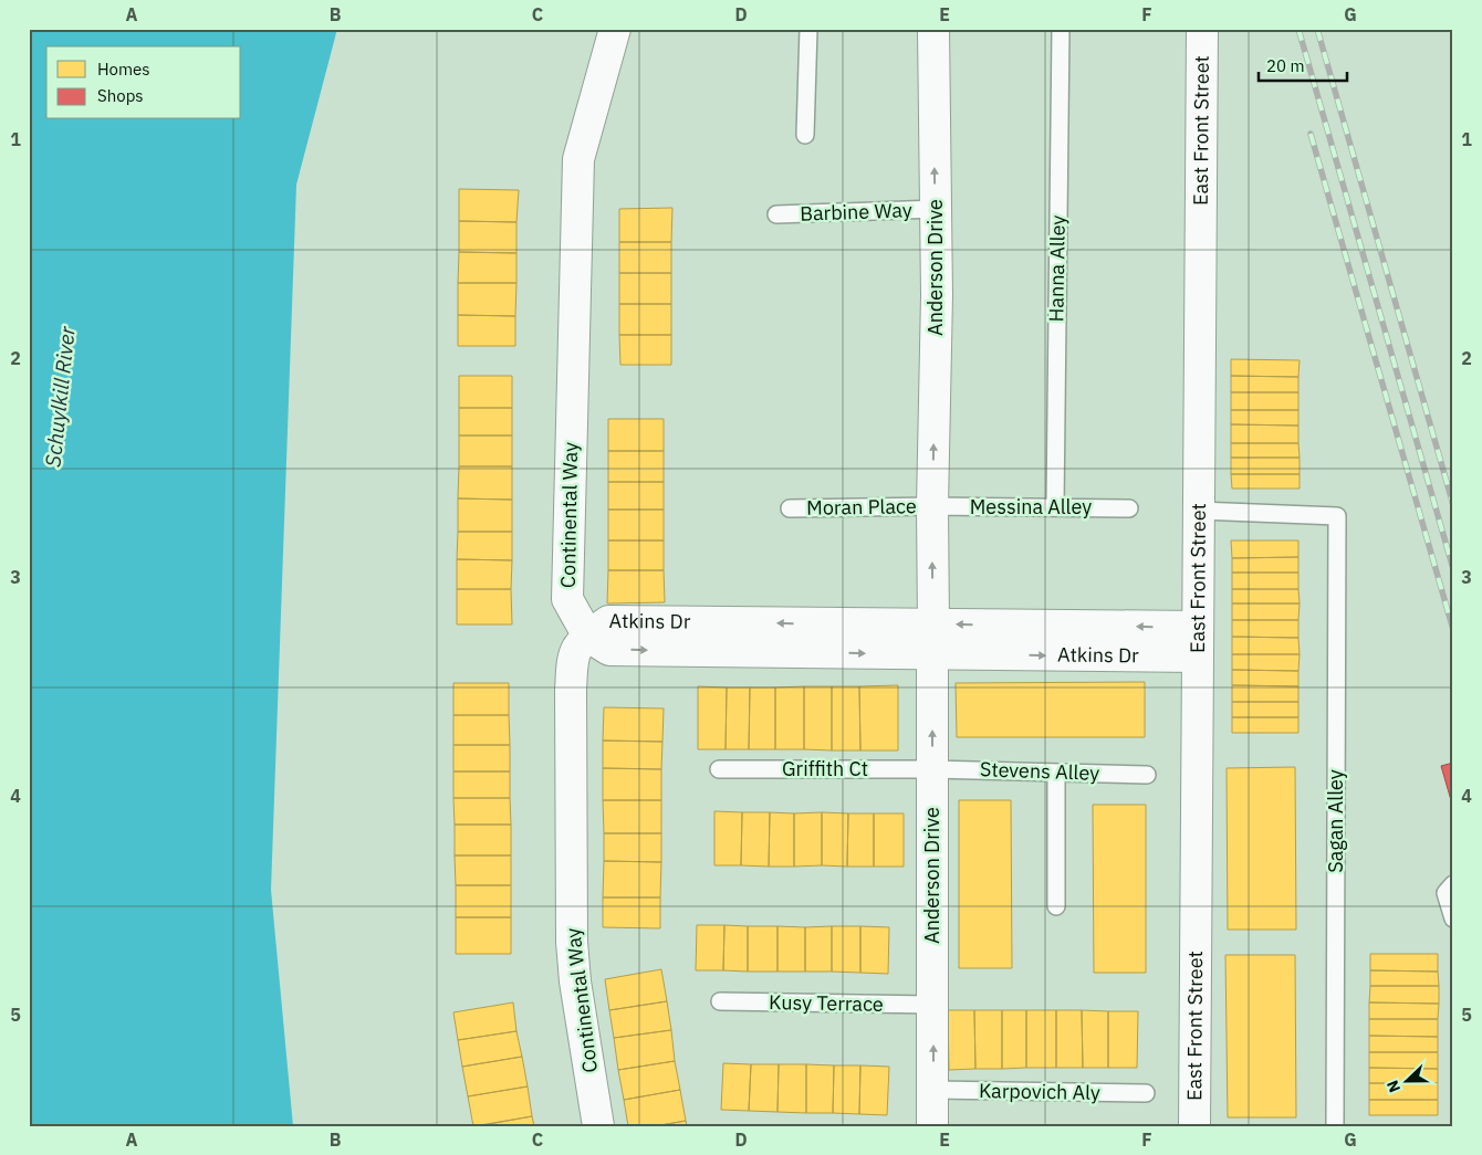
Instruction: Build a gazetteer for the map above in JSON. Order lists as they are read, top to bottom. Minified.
{"streets":{"street":["East Front Street","Anderson Drive","Continental Way","Atkins Dr"],"lane":["Barbine Way","Hanna Alley","Moran Place","Messina Alley","Griffith Ct","Stevens Alley","Sagan Alley","Kusy Terrace","Karpovich Aly"]},"crossings":[["East Front Street","Atkins Dr"],["East Front Street","Sagan Alley"],["Barbine Way","Anderson Drive"],["Anderson Drive","Moran Place"],["Anderson Drive","Messina Alley"],["Anderson Drive","Atkins Dr"],["Anderson Drive","Griffith Ct"],["Anderson Drive","Stevens Alley"],["Anderson Drive","Kusy Terrace"],["Anderson Drive","Karpovich Aly"],["Hanna Alley","Messina Alley"],["Moran Place","Messina Alley"],["Continental Way","Atkins Dr"],["Griffith Ct","Stevens Alley"]],"one_way":["Anderson Drive"],"water":["Schuylkill River"],"legend":["Homes","Shops"],"scale_bar":"20 m","north":"left","grid":{"columns":["A","B","C","D","E","F","G"],"rows":["1","2","3","4","5"]}}
